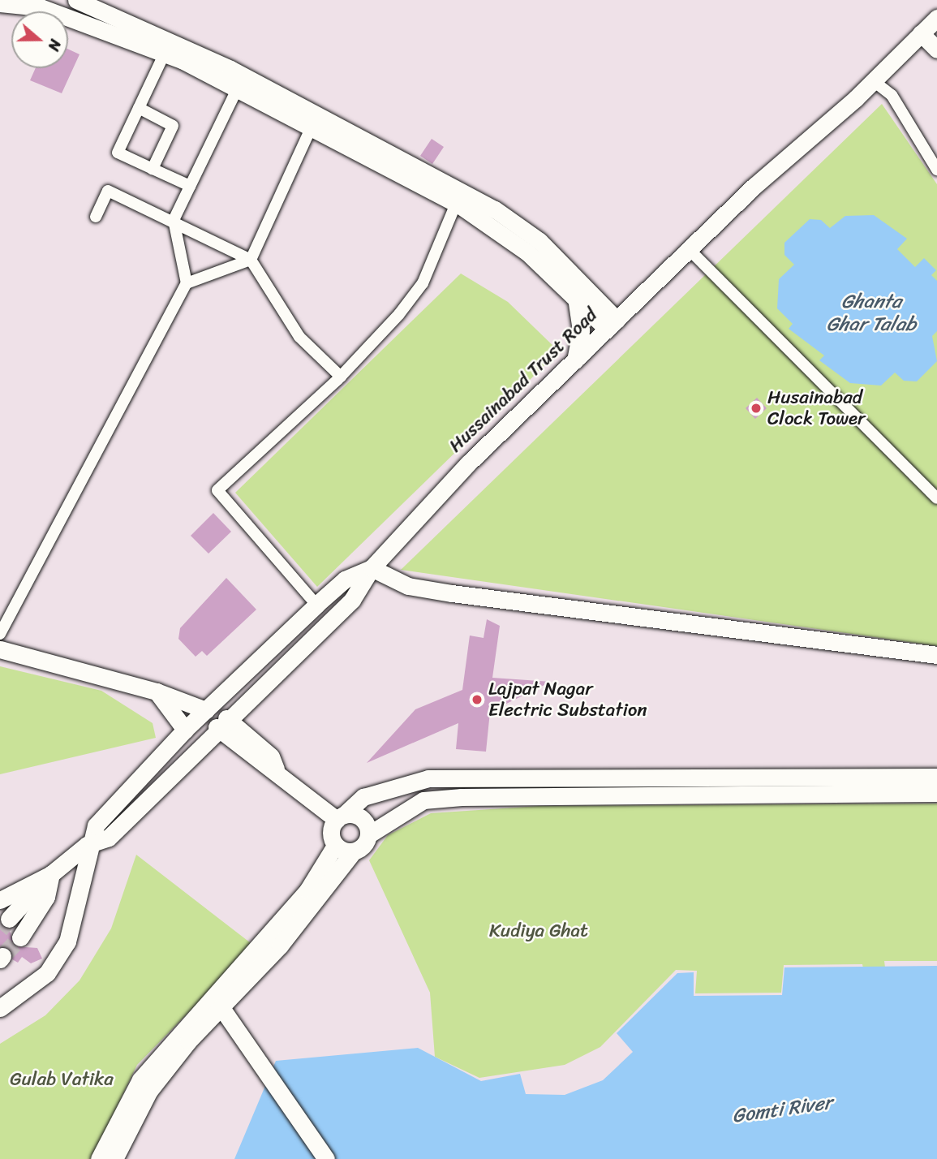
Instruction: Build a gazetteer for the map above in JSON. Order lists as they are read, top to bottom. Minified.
{"streets":{"street":["Hussainabad Trust Road"]},"water":["Ghanta Ghar Talab","Gomti River"],"parks":["Kudiya Ghat","Gulab Vatika"],"places":["Husainabad Clock Tower","Lajpat Nagar Electric Substation"],"north":"right"}
